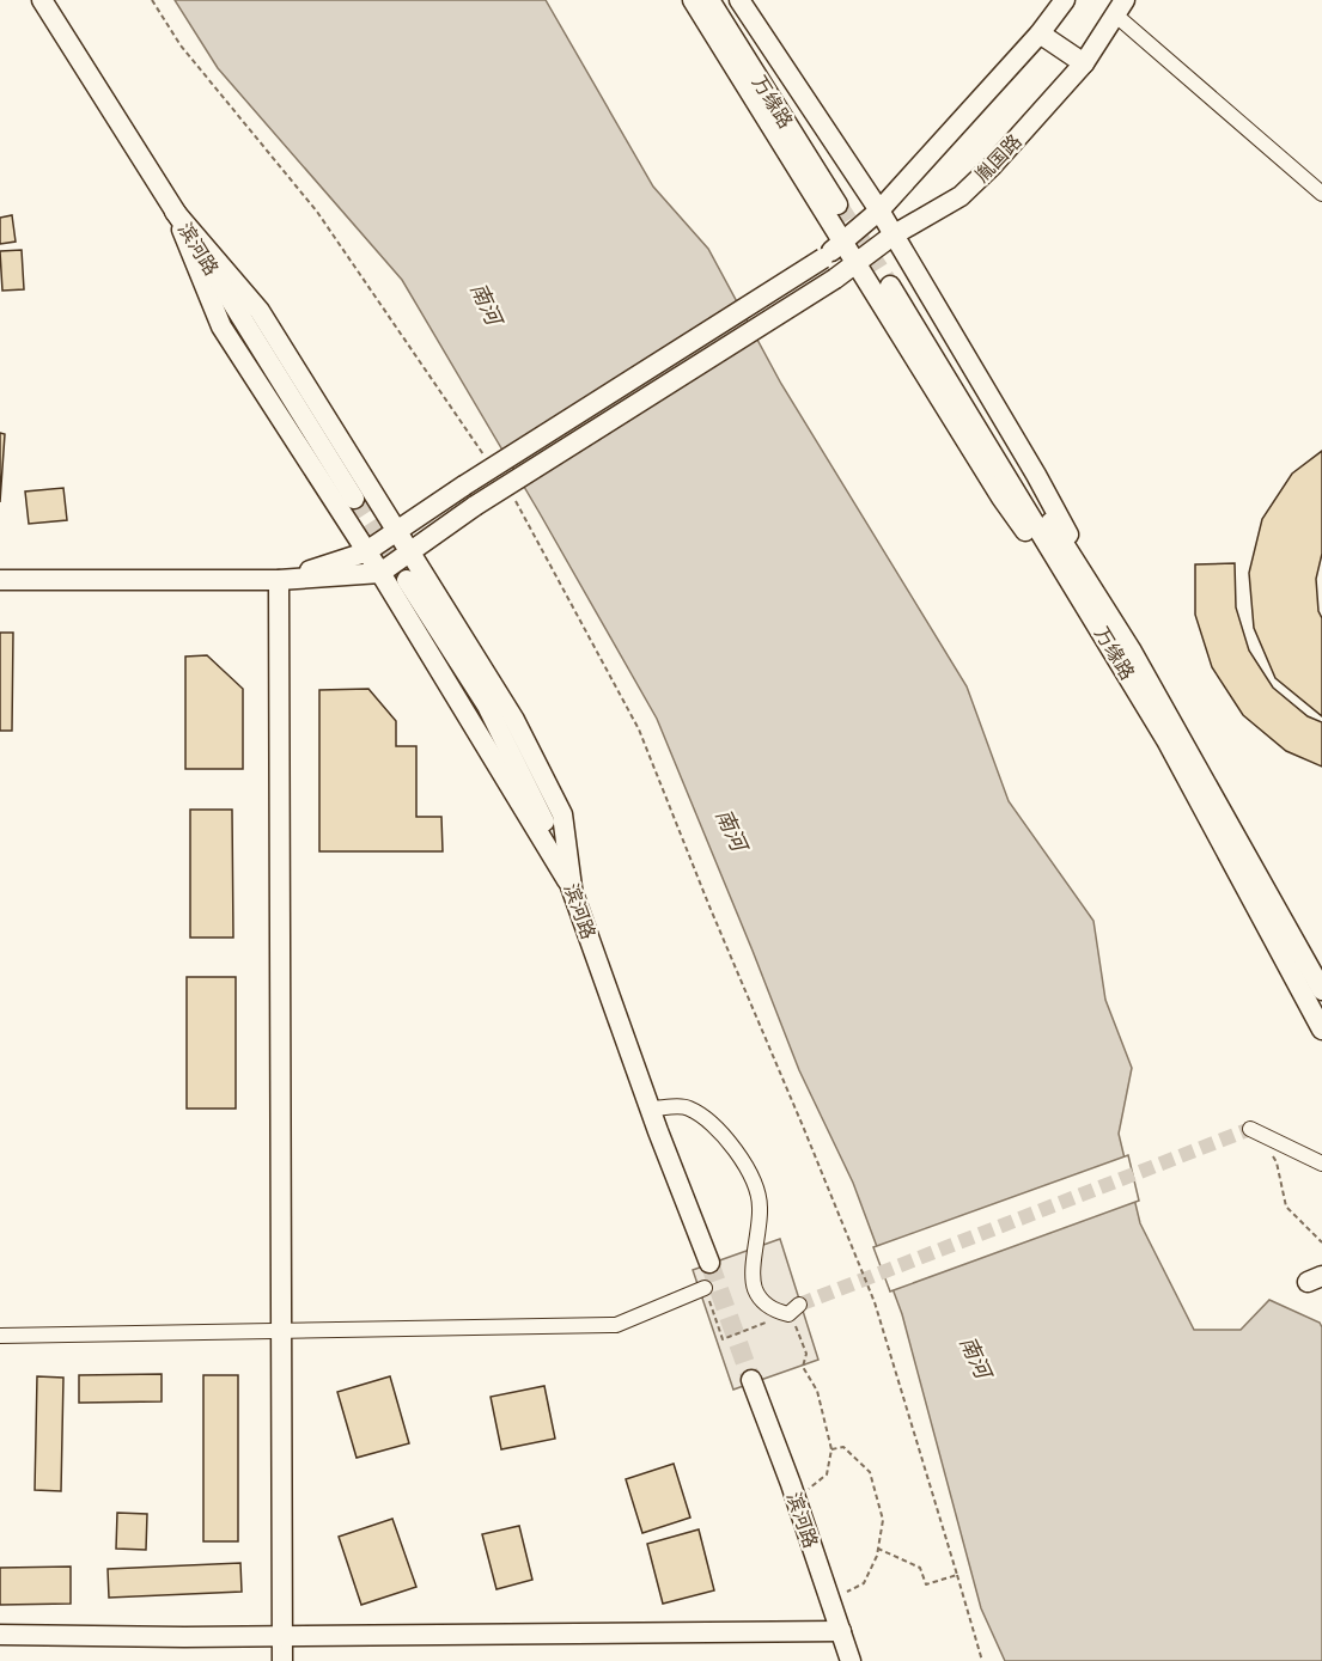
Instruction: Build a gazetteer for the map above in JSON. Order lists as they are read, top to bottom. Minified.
{"streets":{"main road":["万缘路","胤国路","滨河路"]},"water":["南河"]}
